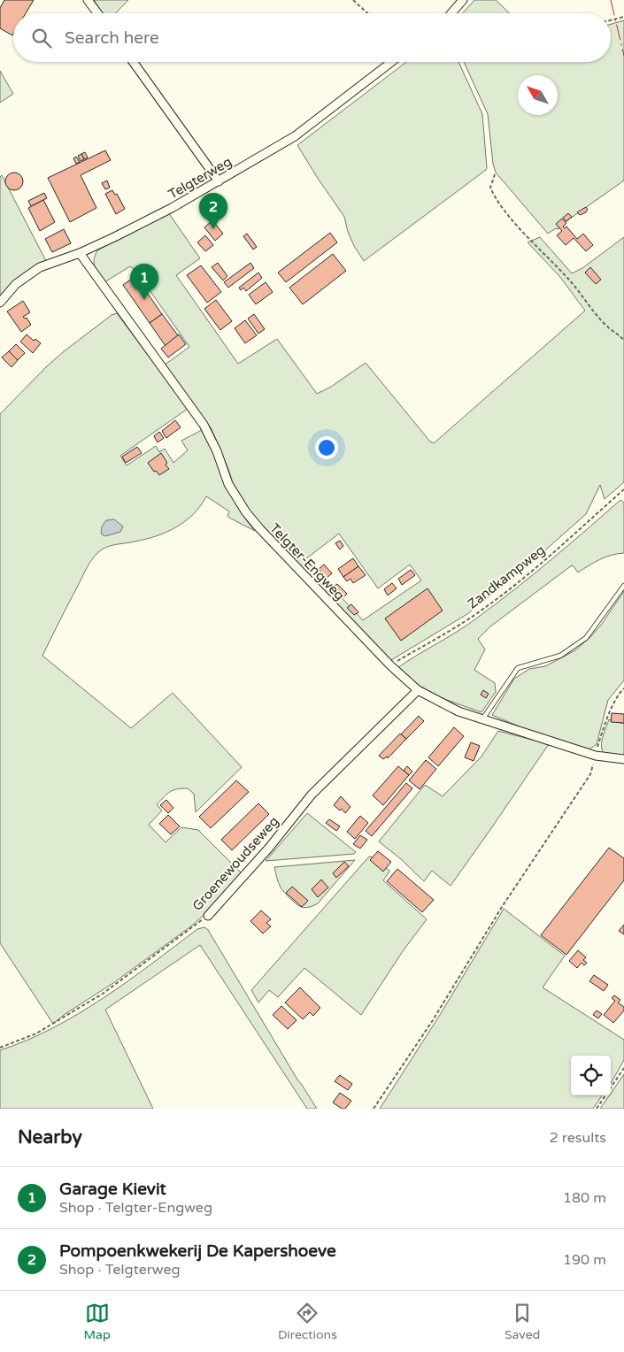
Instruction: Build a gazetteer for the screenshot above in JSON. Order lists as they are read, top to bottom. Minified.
{"streets":{"street":["Telgterweg","Telgter-Engweg","Groenewoudseweg"],"path":["Zandkampweg"]},"crossings":[["Telgterweg","Telgter-Engweg"],["Telgter-Engweg","Zandkampweg"],["Telgter-Engweg","Groenewoudseweg"]],"north":"top left","page":{"search":"Search here","pins":["2","1"],"heading":["Nearby","2 results"],"list":[{"mark":"1","name":"Garage Kievit","note":"Shop · Telgter-Engweg","value":"180 m"},{"mark":"2","name":"Pompoenkwekerij De Kapershoeve","note":"Shop · Telgterweg","value":"190 m"}],"nav":["Map","Directions","Saved"]}}
